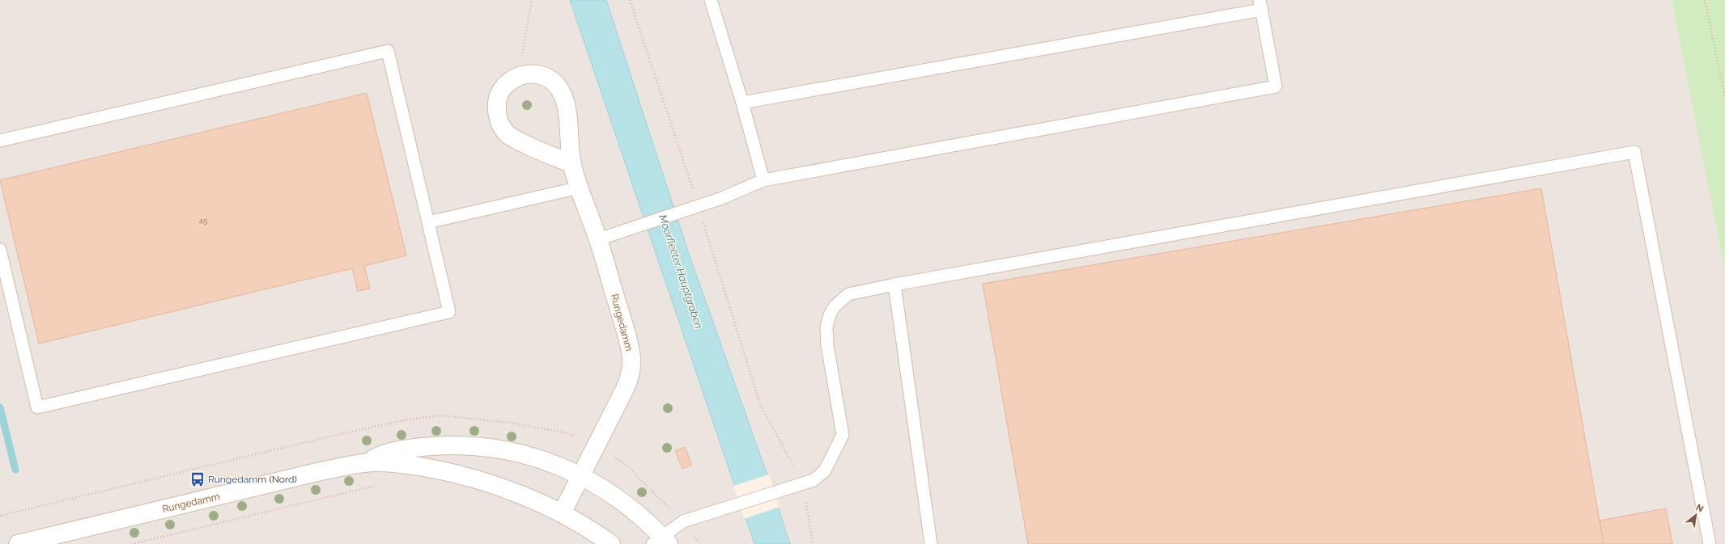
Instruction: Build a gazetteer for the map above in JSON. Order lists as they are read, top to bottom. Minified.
{"streets":{"street":["Rungedamm"]},"water":["Moorfleeter Hauptgraben"],"places":{"bus stop":["Rungedamm (Nord)"]},"house_numbers":["45"],"north":"top right"}
